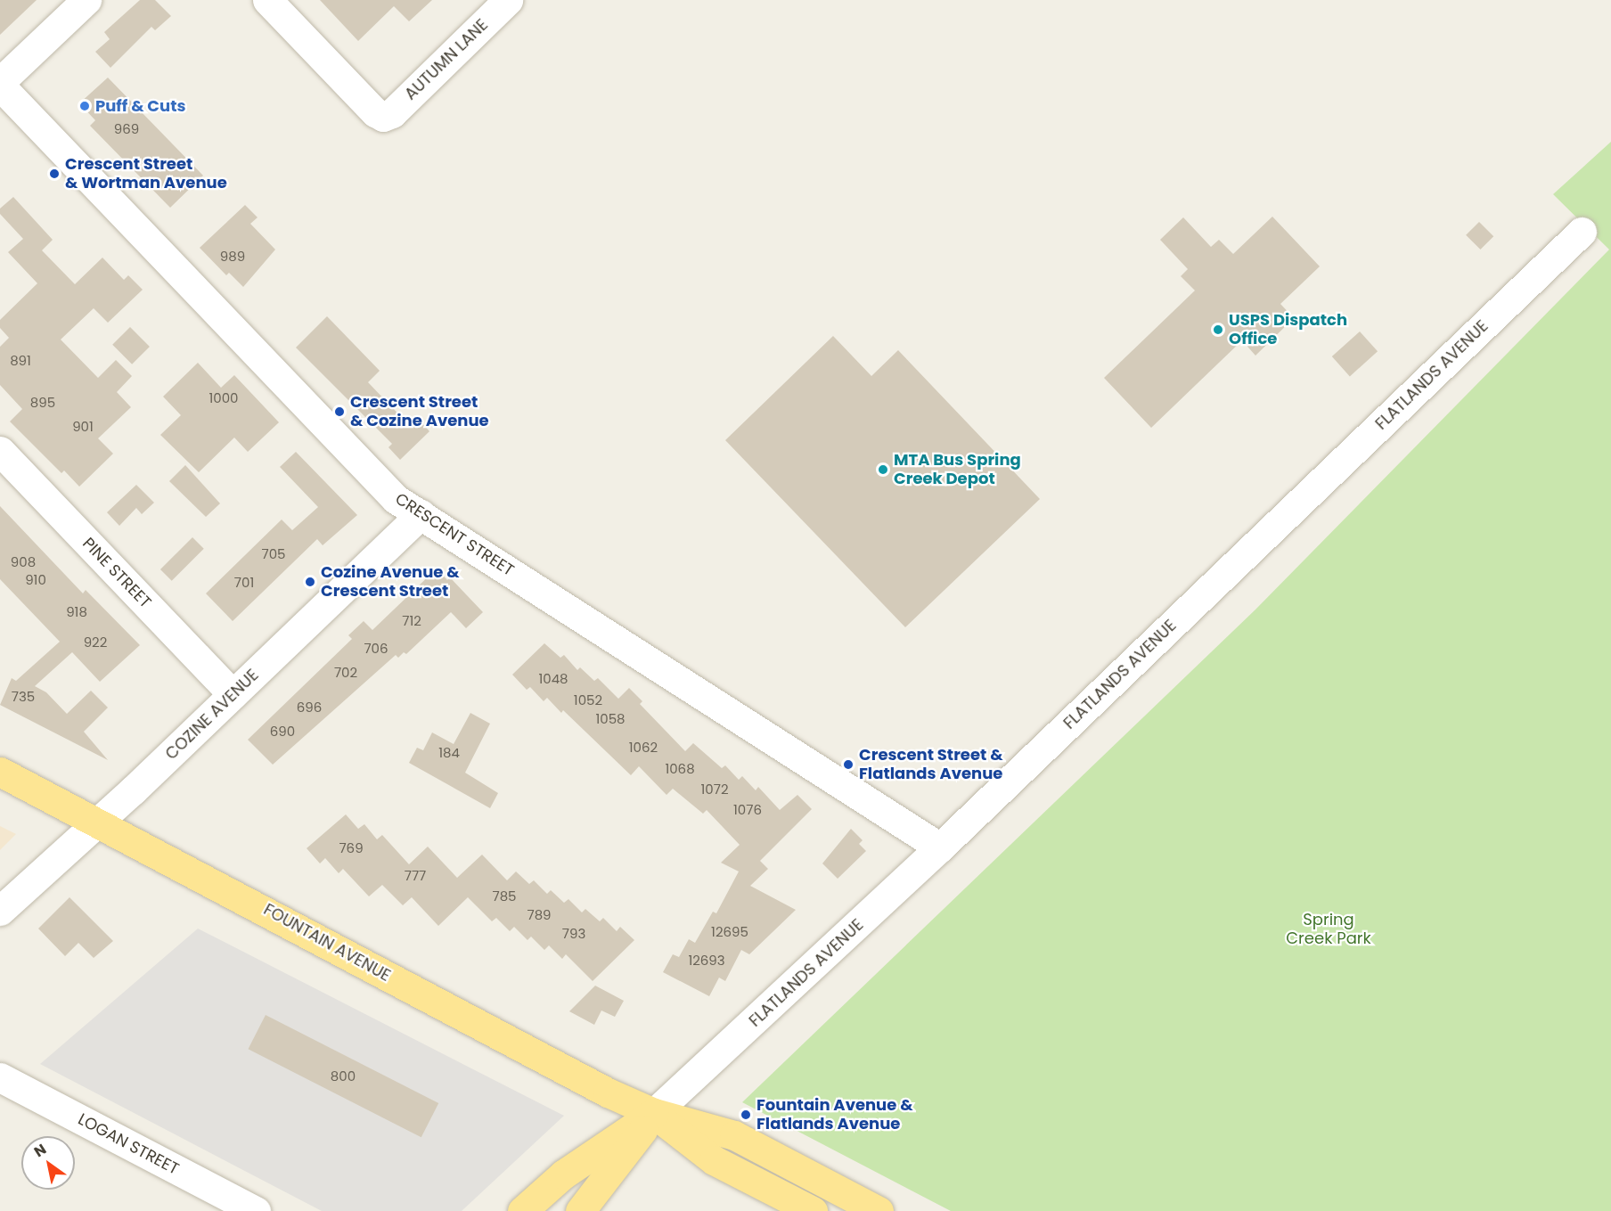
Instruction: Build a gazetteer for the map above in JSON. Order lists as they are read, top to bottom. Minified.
{"streets":{"main road":["FLATLANDS AVENUE","FOUNTAIN AVENUE"],"street":["AUTUMN LANE","CRESCENT STREET","PINE STREET","COZINE AVENUE","LOGAN STREET"]},"crossings":[["FLATLANDS AVENUE","CRESCENT STREET"],["FLATLANDS AVENUE","FOUNTAIN AVENUE"],["CRESCENT STREET","COZINE AVENUE"],["PINE STREET","COZINE AVENUE"],["COZINE AVENUE","FOUNTAIN AVENUE"]],"parks":["Spring Creek Park"],"places":["Puff & Cuts","Crescent Street & Wortman Avenue","USPS Dispatch Office","Crescent Street & Cozine Avenue","MTA Bus Spring Creek Depot","Cozine Avenue & Crescent Street","Crescent Street & Flatlands Avenue","Fountain Avenue & Flatlands Avenue"],"house_numbers":["969","989","891","1000","895","901","705","908","910","701","918","712","922","706","702","1048","735","1052","696","1058","690","1062","184","1068","1072","1076","769","777","785","789","12695","793","12693","800"],"north":"top left"}
